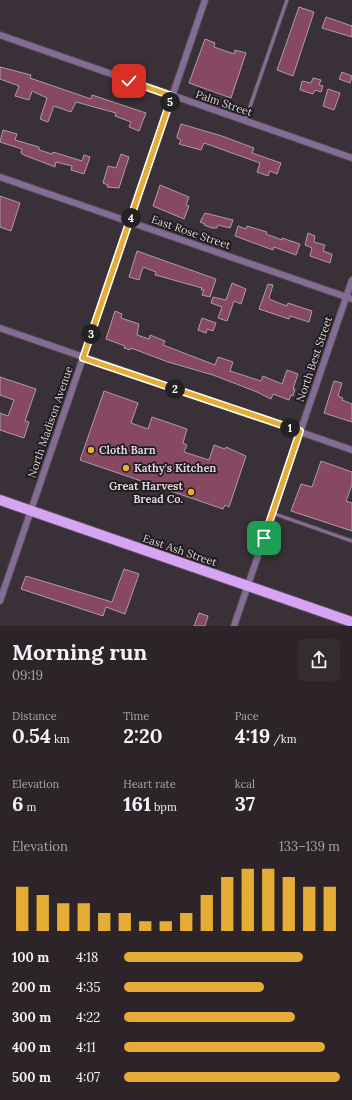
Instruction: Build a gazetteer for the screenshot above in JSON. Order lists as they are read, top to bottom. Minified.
{"streets":{"main road":["East Ash Street"],"street":["Palm Street","East Rose Street","North Best Street","North Madison Avenue"]},"crossings":[["Palm Street","North Madison Avenue"],["East Rose Street","North Best Street"],["East Rose Street","North Madison Avenue"],["North Best Street","East Ash Street"],["North Madison Avenue","East Ash Street"]],"places":["Cloth Barn","Kathy's Kitchen","Great Harvest Bread Co."],"page":{"pins":["5","4","3","2","1"],"heading":["Morning run","09:19"],"stats":[["Distance","0.54 km"],["Time","2:20"],["Pace","4:19 /km"],["Elevation","6 m"],["Heart rate","161 bpm"],["kcal","37"]],"chart":["Elevation","133–139 m"],"list":[{"name":"100 m","note":"4:18"},{"name":"200 m","note":"4:35"},{"name":"300 m","note":"4:22"},{"name":"400 m","note":"4:11"},{"name":"500 m","note":"4:07"}]}}
